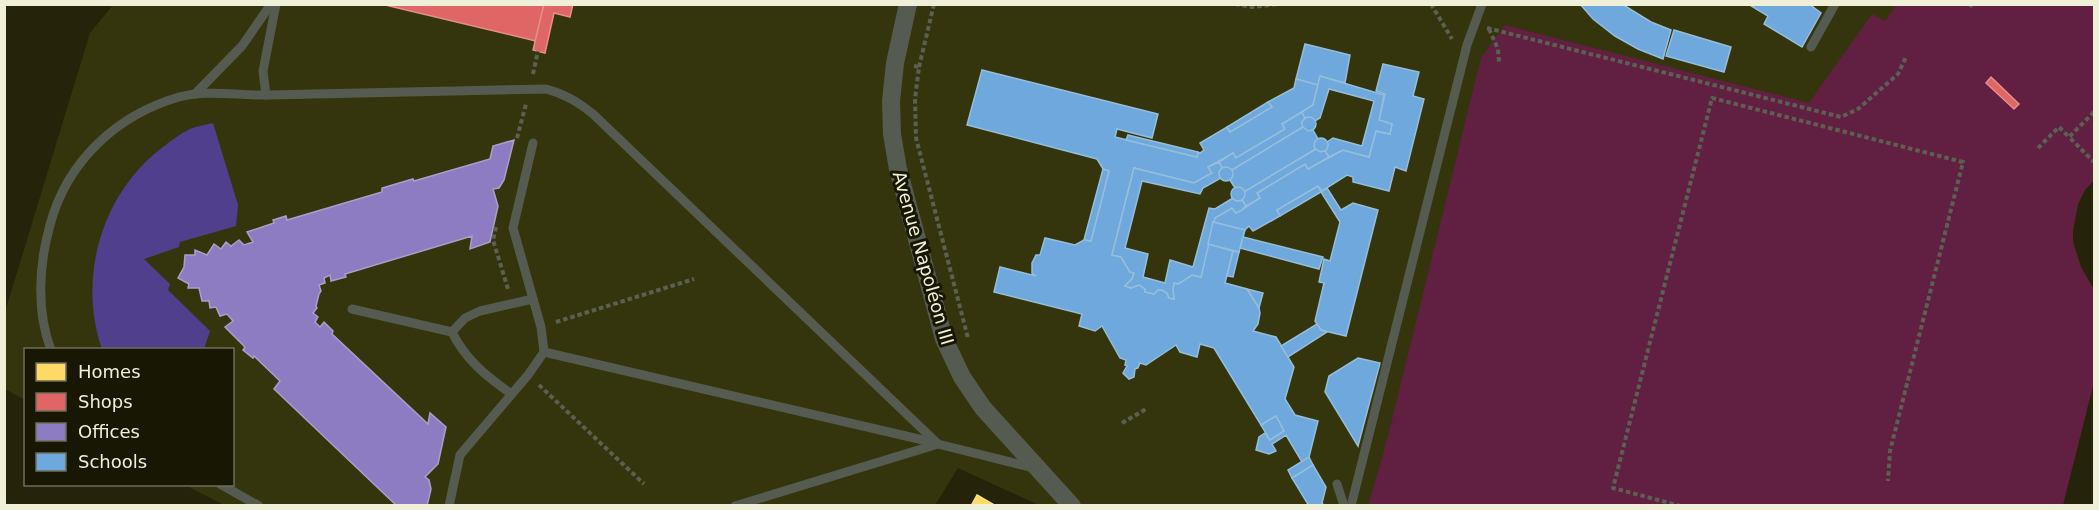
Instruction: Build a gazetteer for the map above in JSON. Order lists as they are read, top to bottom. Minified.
{"streets":{"street":["Avenue Napoléon III"]},"legend":["Homes","Shops","Offices","Schools"]}
